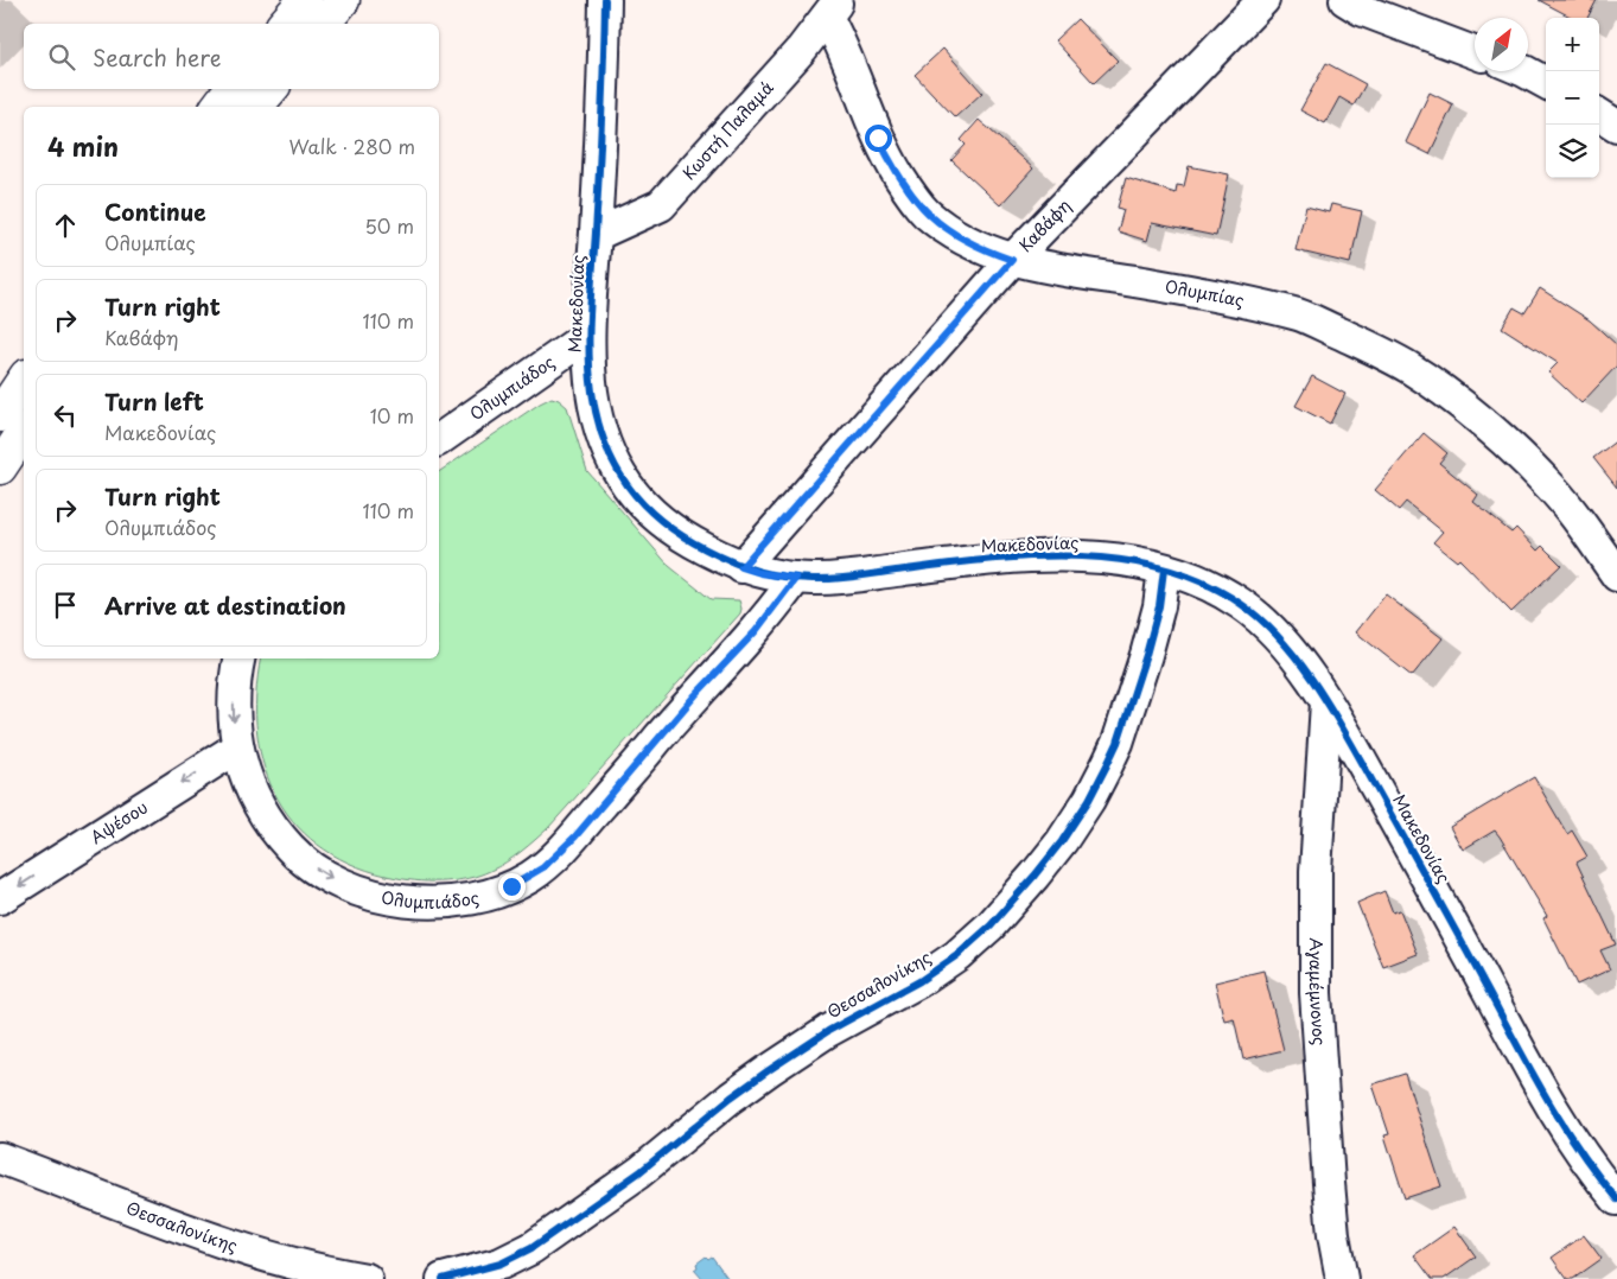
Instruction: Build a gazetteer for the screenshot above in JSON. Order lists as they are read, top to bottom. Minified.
{"streets":{"street":["Κωστή Παλαμά","Καβάφη","Ολυμπίας","Μακεδονίας","Ολυμπιάδος","Αψέσου","Θεσσαλονίκης","Αγαμέμνονος"]},"crossings":[["Κωστή Παλαμά","Ολυμπίας"],["Κωστή Παλαμά","Μακεδονίας"],["Καβάφη","Ολυμπίας"],["Καβάφη","Μακεδονίας"],["Μακεδονίας","Ολυμπιάδος"],["Μακεδονίας","Θεσσαλονίκης"],["Μακεδονίας","Αγαμέμνονος"],["Ολυμπιάδος","Αψέσου"]],"one_way":["Αψέσου"],"north":"top right","page":{"map_buttons":["+","−"],"search":"Search here","heading":["4 min","Walk · 280 m"],"list":[["Continue","Ολυμπίας","50 m"],["Turn right","Καβάφη","110 m"],["Turn left","Μακεδονίας","10 m"],["Turn right","Ολυμπιάδος","110 m"],"Arrive at destination"]}}
